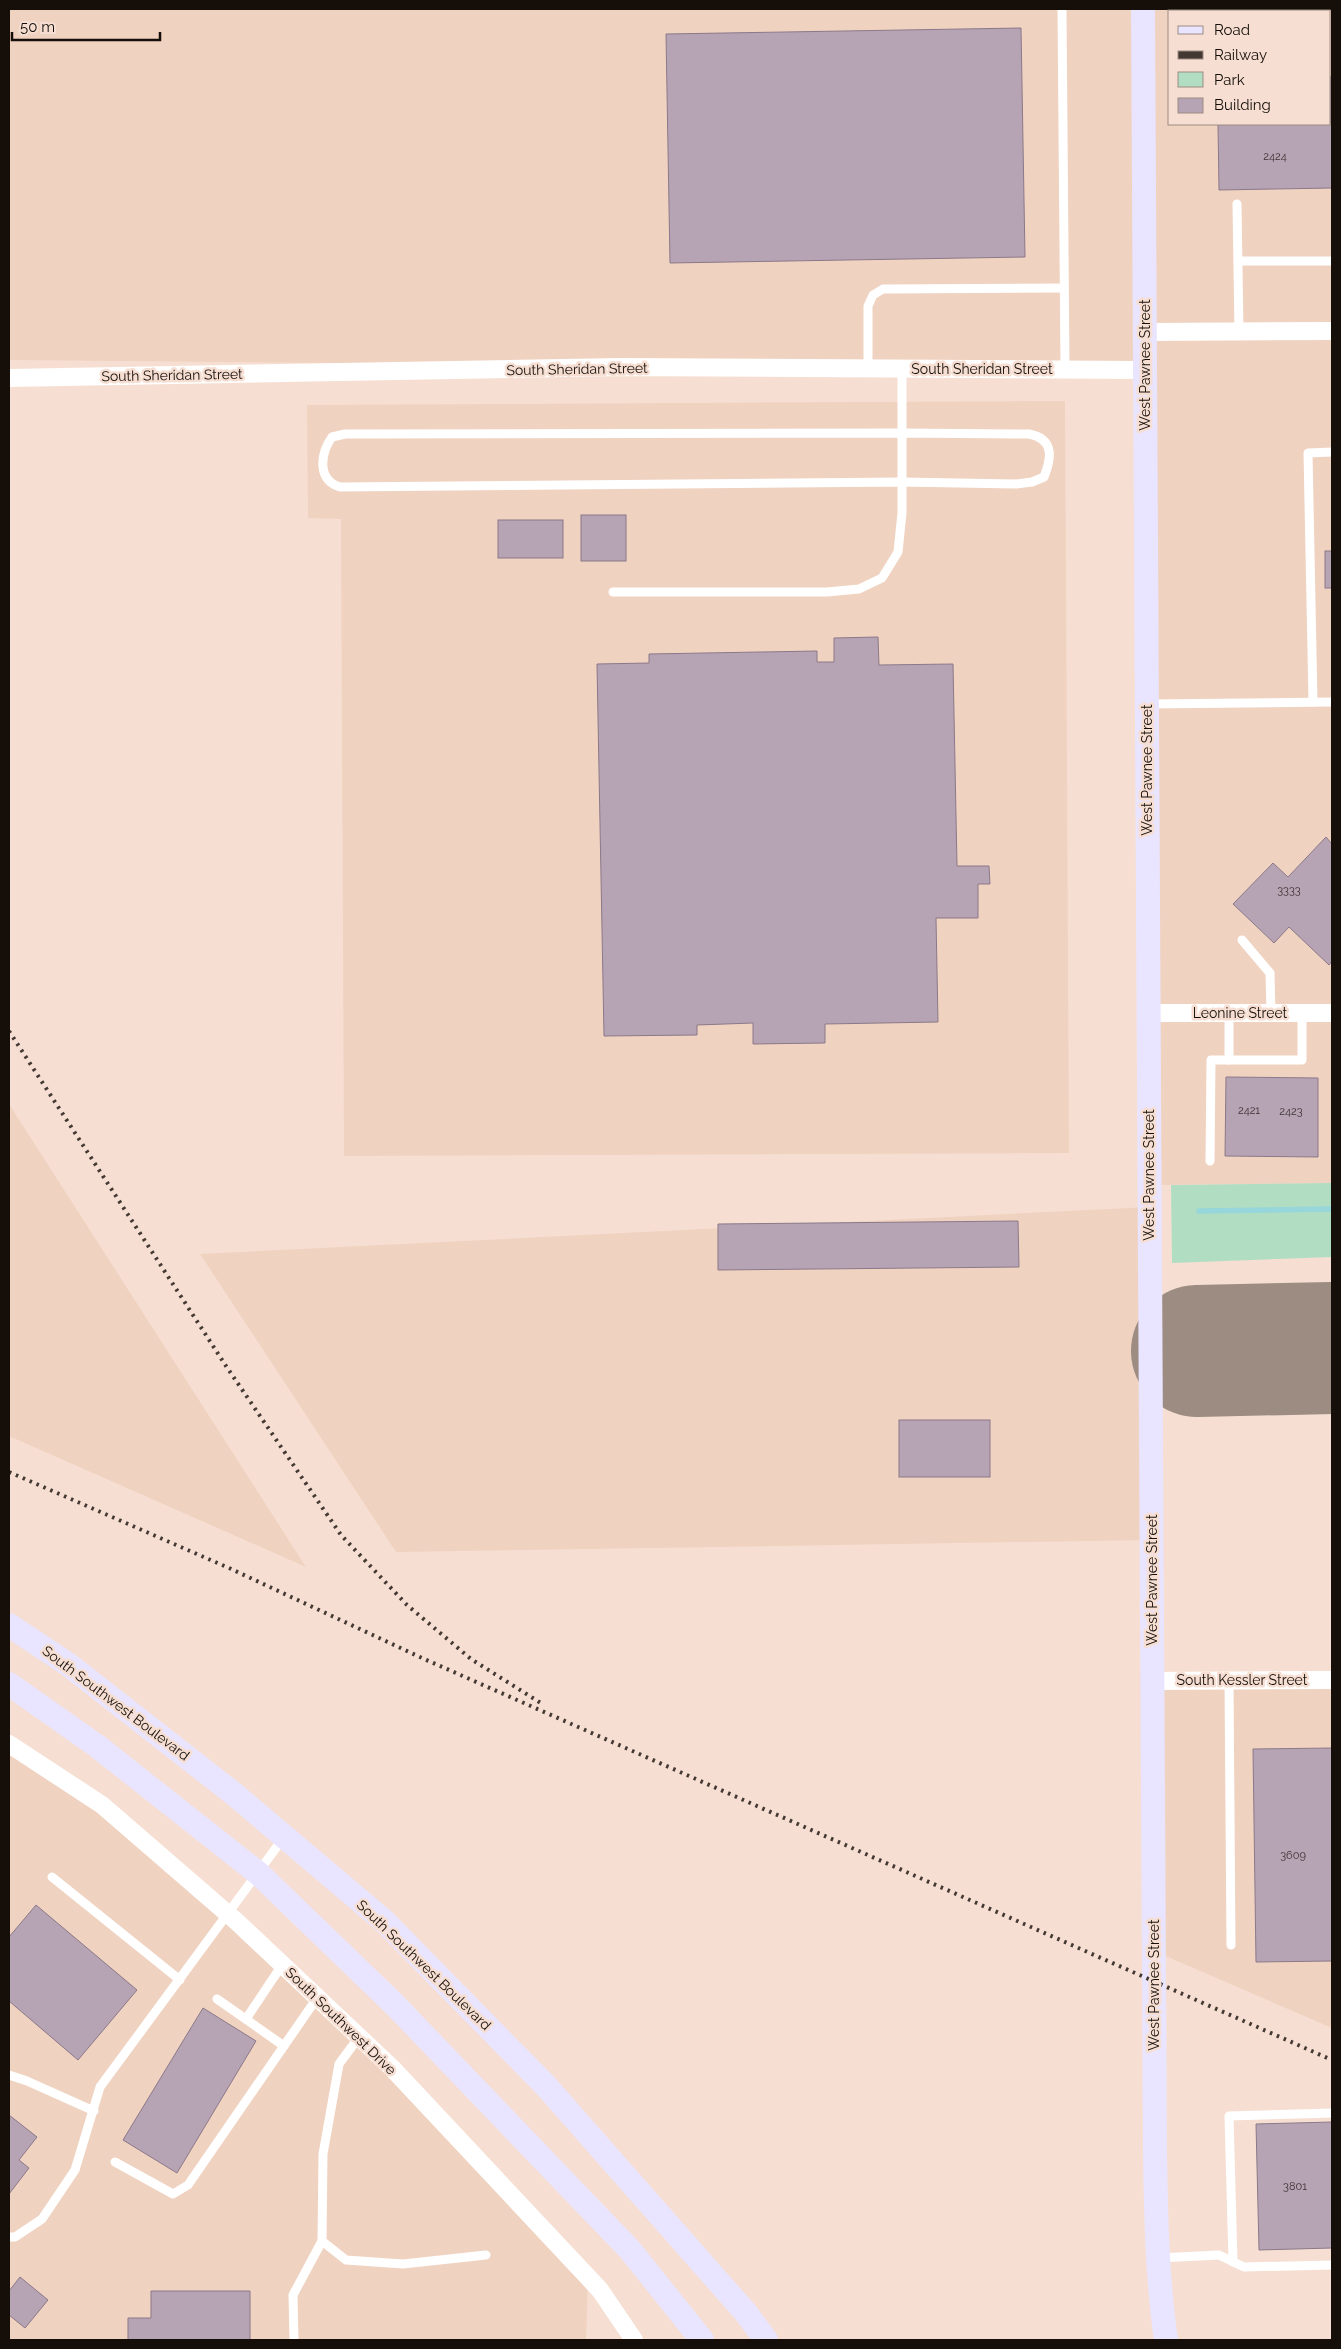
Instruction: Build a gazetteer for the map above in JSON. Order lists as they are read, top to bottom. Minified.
{"streets":{"main road":["West Pawnee Street","South Southwest Boulevard"],"street":["South Sheridan Street","Leonine Street","South Kessler Street","South Southwest Drive"]},"crossings":[["West Pawnee Street","South Sheridan Street"],["West Pawnee Street","Leonine Street"],["West Pawnee Street","South Kessler Street"]],"house_numbers":["2424","3333","2421","2423","3609","3801"],"legend":["Road","Railway","Park","Building"],"scale_bar":"50 m"}
